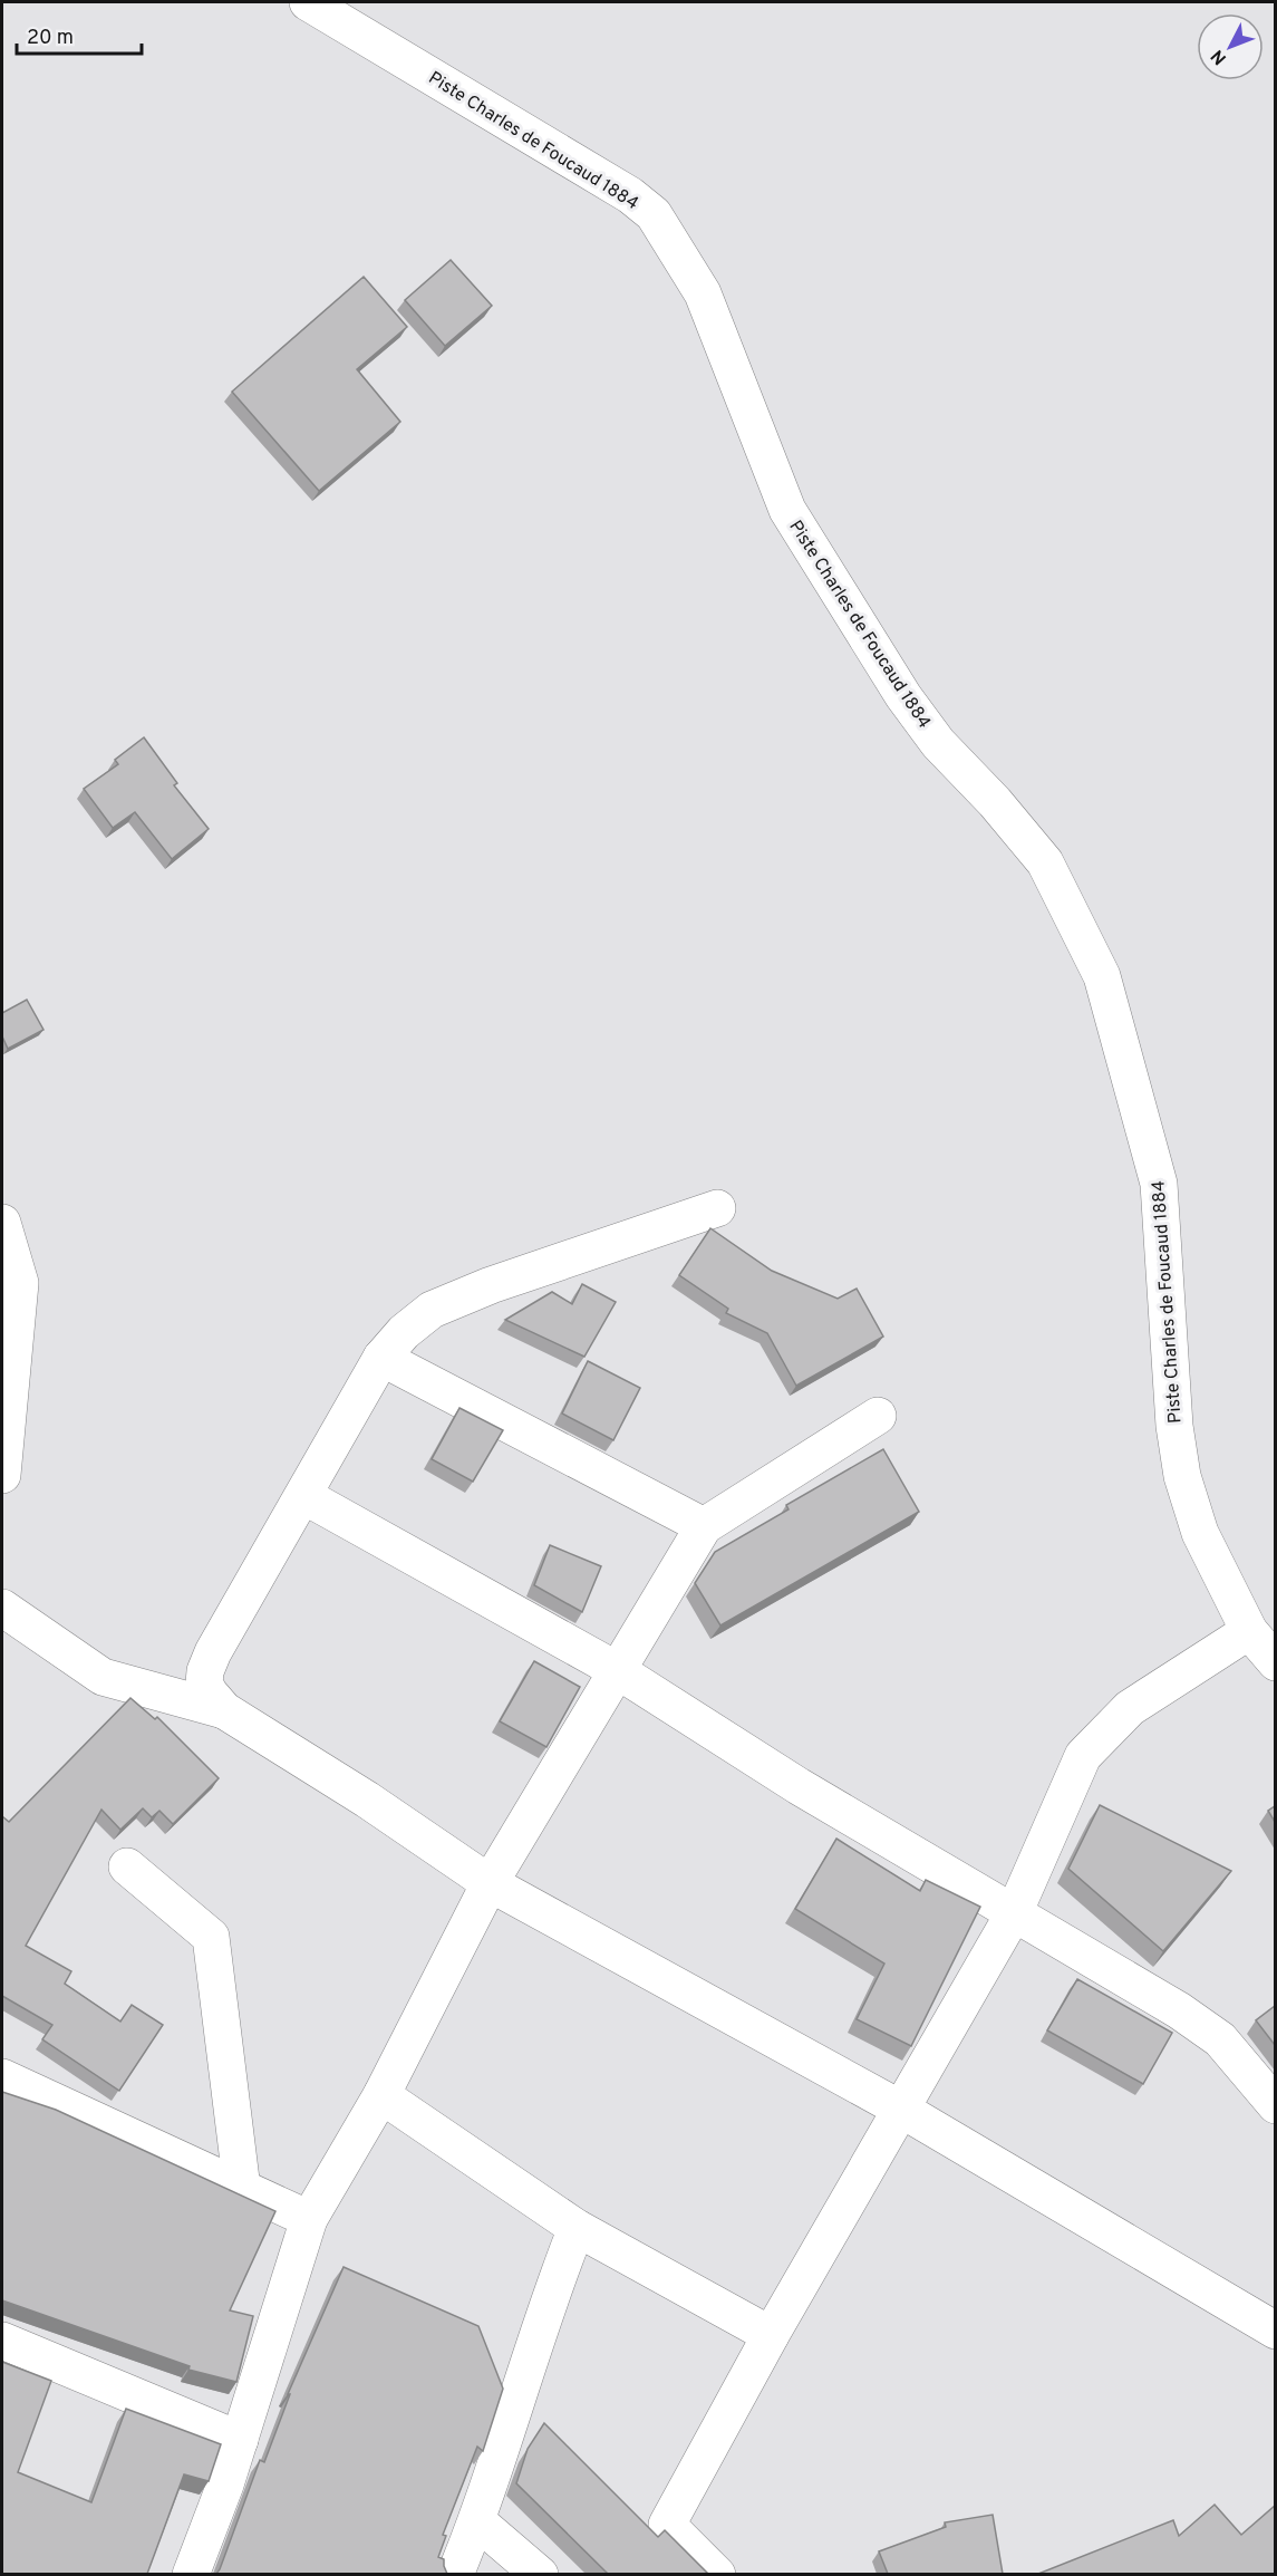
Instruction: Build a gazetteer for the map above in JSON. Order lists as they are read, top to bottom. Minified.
{"streets":{"street":["Piste Charles de Foucaud 1884"]},"scale_bar":"20 m","north":"bottom left"}
